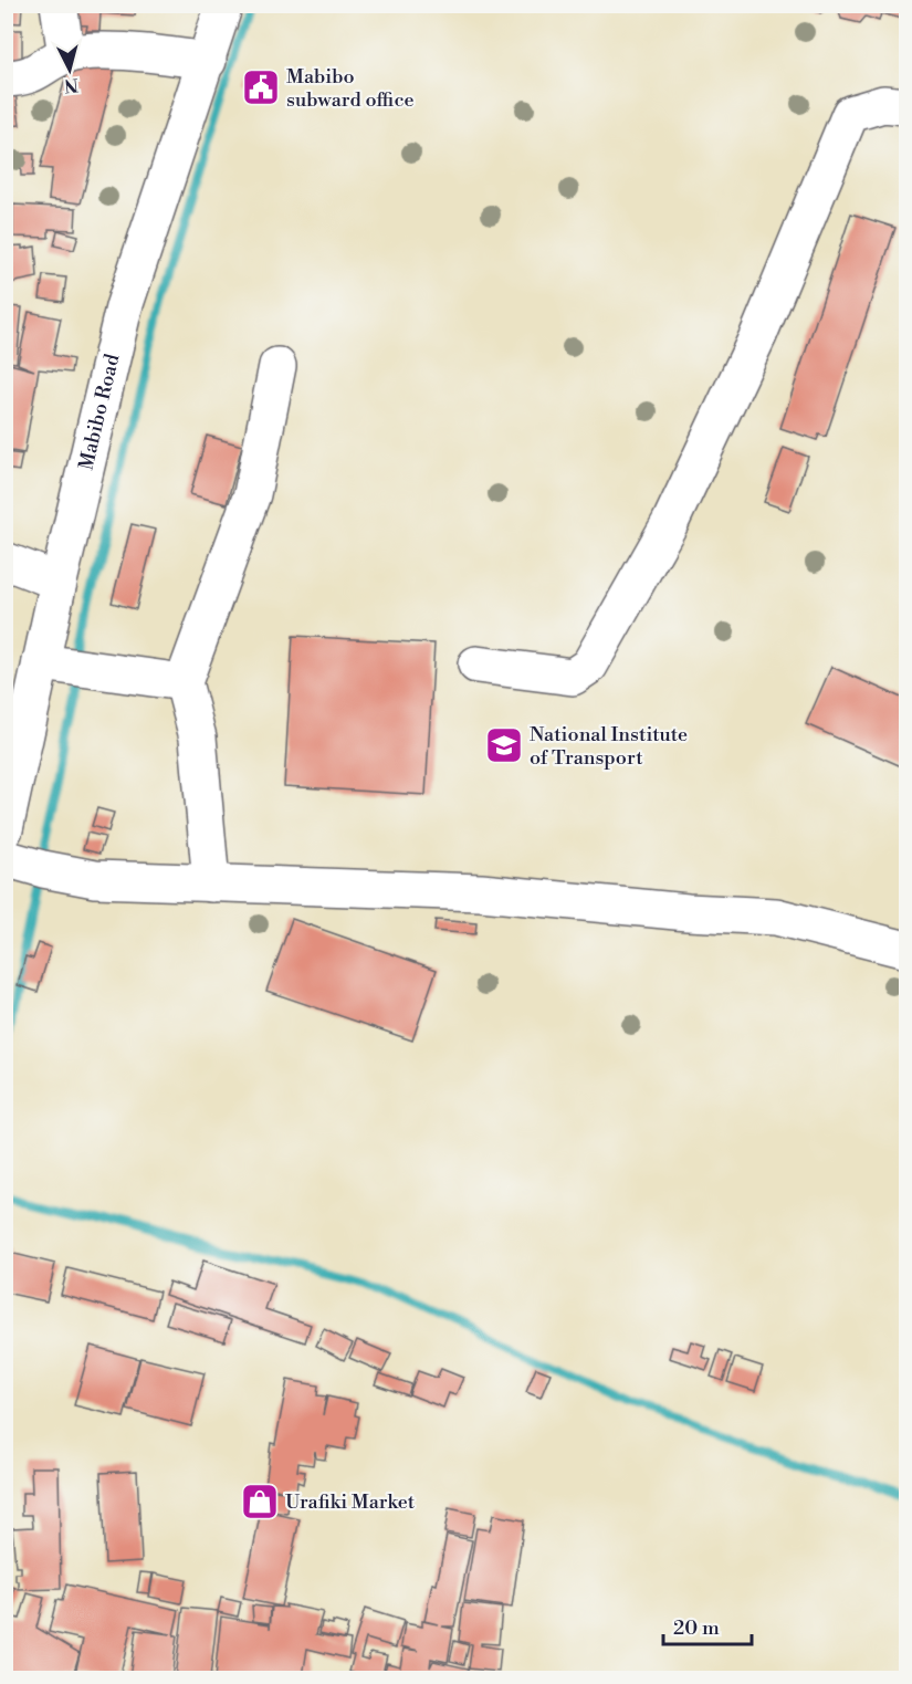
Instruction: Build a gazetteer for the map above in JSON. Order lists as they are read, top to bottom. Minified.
{"streets":{"main road":["Mabibo Road"]},"places":{"public building":["Mabibo subward office"],"school or university":["National Institute of Transport"],"shop":["Urafiki Market"]},"scale_bar":"20 m","north":"bottom"}
